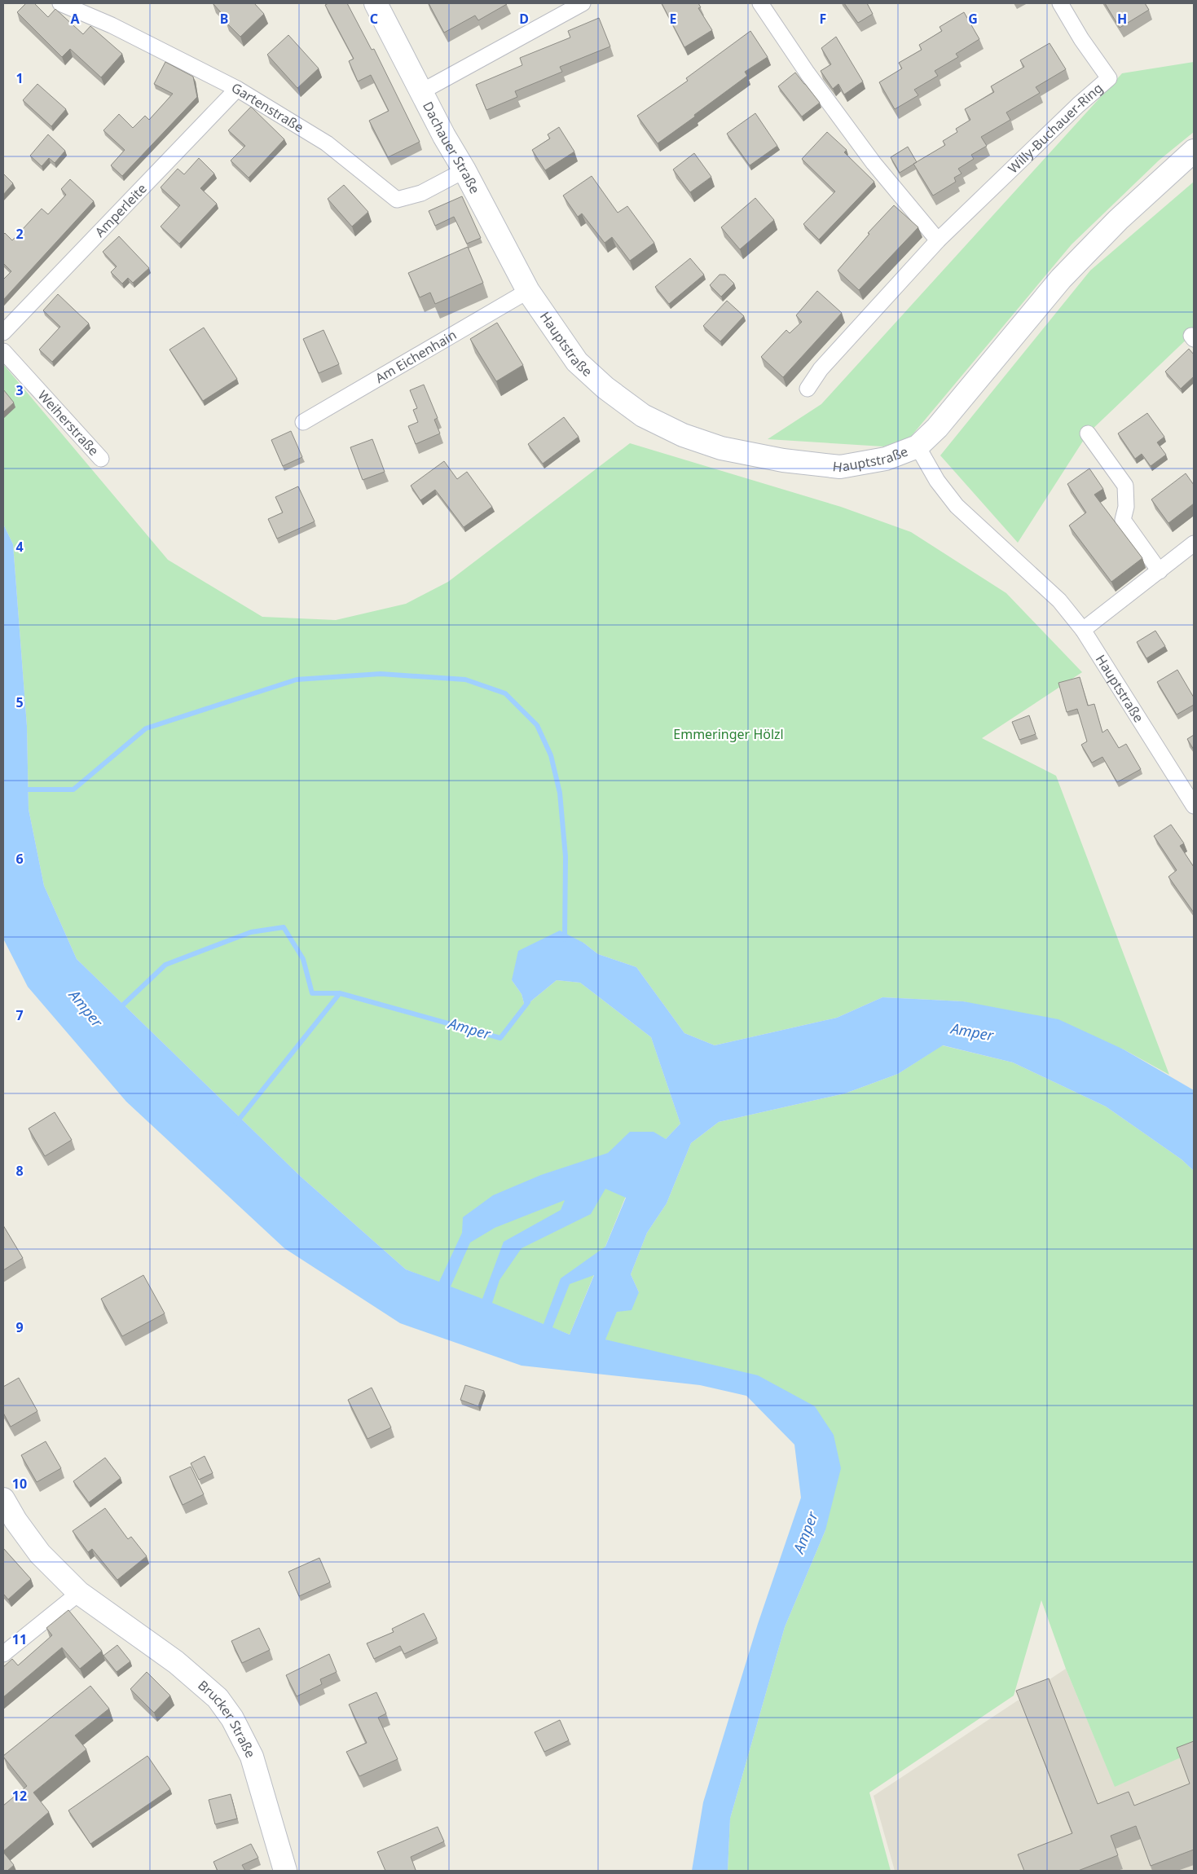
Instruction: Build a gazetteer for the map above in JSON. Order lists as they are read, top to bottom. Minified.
{"streets":{"street":["Gartenstraße","Willy-Buchauer-Ring","Dachauer Straße","Amperleite","Hauptstraße","Am Eichenhain","Weiherstraße","Brucker Straße"]},"crossings":[["Gartenstraße","Dachauer Straße"],["Gartenstraße","Amperleite"],["Dachauer Straße","Hauptstraße"],["Dachauer Straße","Am Eichenhain"],["Hauptstraße","Am Eichenhain"]],"water":["Amper"],"parks":["Emmeringer Hölzl"],"grid":{"columns":["A","B","C","D","E","F","G","H"],"rows":["1","2","3","4","5","6","7","8","9","10","11","12"]}}
